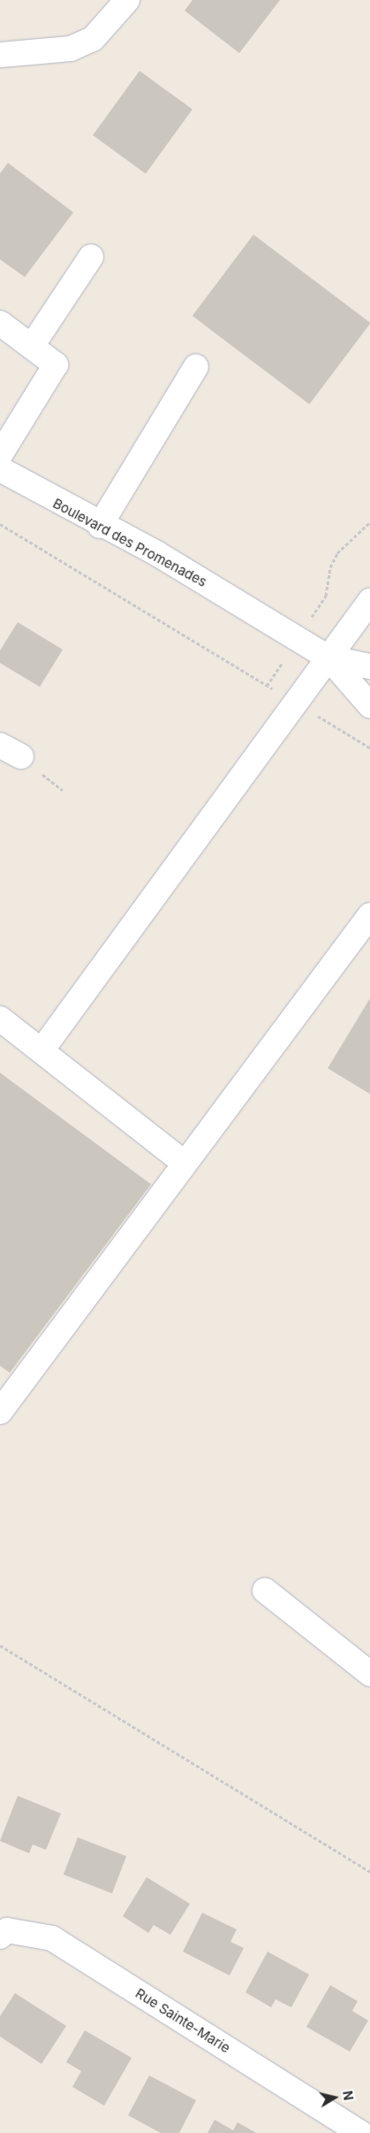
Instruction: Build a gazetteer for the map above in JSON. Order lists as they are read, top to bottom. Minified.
{"streets":{"street":["Boulevard des Promenades","Rue Sainte-Marie"]},"north":"right"}
